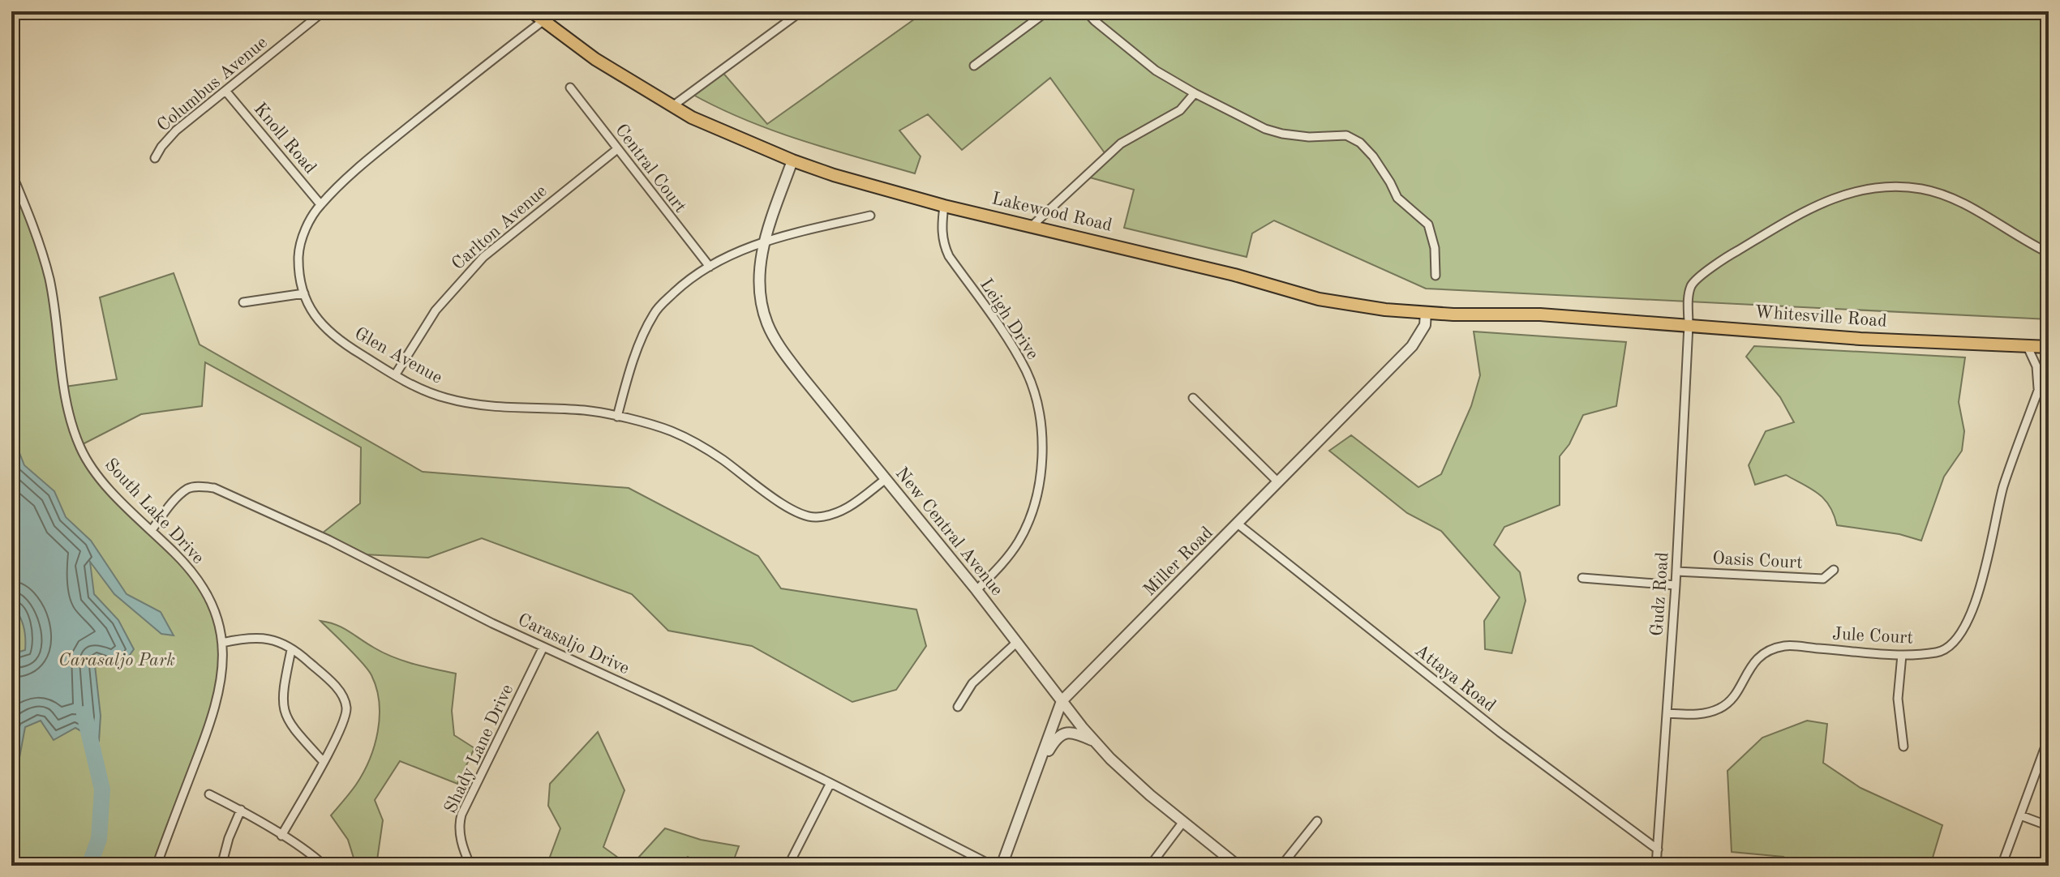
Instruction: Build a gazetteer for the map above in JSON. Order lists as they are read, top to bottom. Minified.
{"streets":{"main road":["Lakewood Road","Whitesville Road"],"street":["Columbus Avenue","Knoll Road","Central Court","Carlton Avenue","Leigh Drive","Glen Avenue","South Lake Drive","New Central Avenue","Oasis Court","Miller Road","Gudz Road","Jule Court","Carasaljo Drive","Attaya Road","Shady Lane Drive"]},"crossings":[["Columbus Avenue","Knoll Road"],["Knoll Road","Glen Avenue"],["Central Court","Carlton Avenue"],["Lakewood Road","Whitesville Road"],["Lakewood Road","Leigh Drive"],["Lakewood Road","Glen Avenue"],["Lakewood Road","New Central Avenue"],["Lakewood Road","Miller Road"],["Carlton Avenue","Glen Avenue"],["Whitesville Road","Gudz Road"],["Leigh Drive","New Central Avenue"],["Glen Avenue","New Central Avenue"],["South Lake Drive","Carasaljo Drive"],["New Central Avenue","Miller Road"],["Oasis Court","Gudz Road"],["Miller Road","Attaya Road"],["Gudz Road","Jule Court"],["Gudz Road","Attaya Road"],["Carasaljo Drive","Shady Lane Drive"]],"parks":["Carasaljo Park"]}
